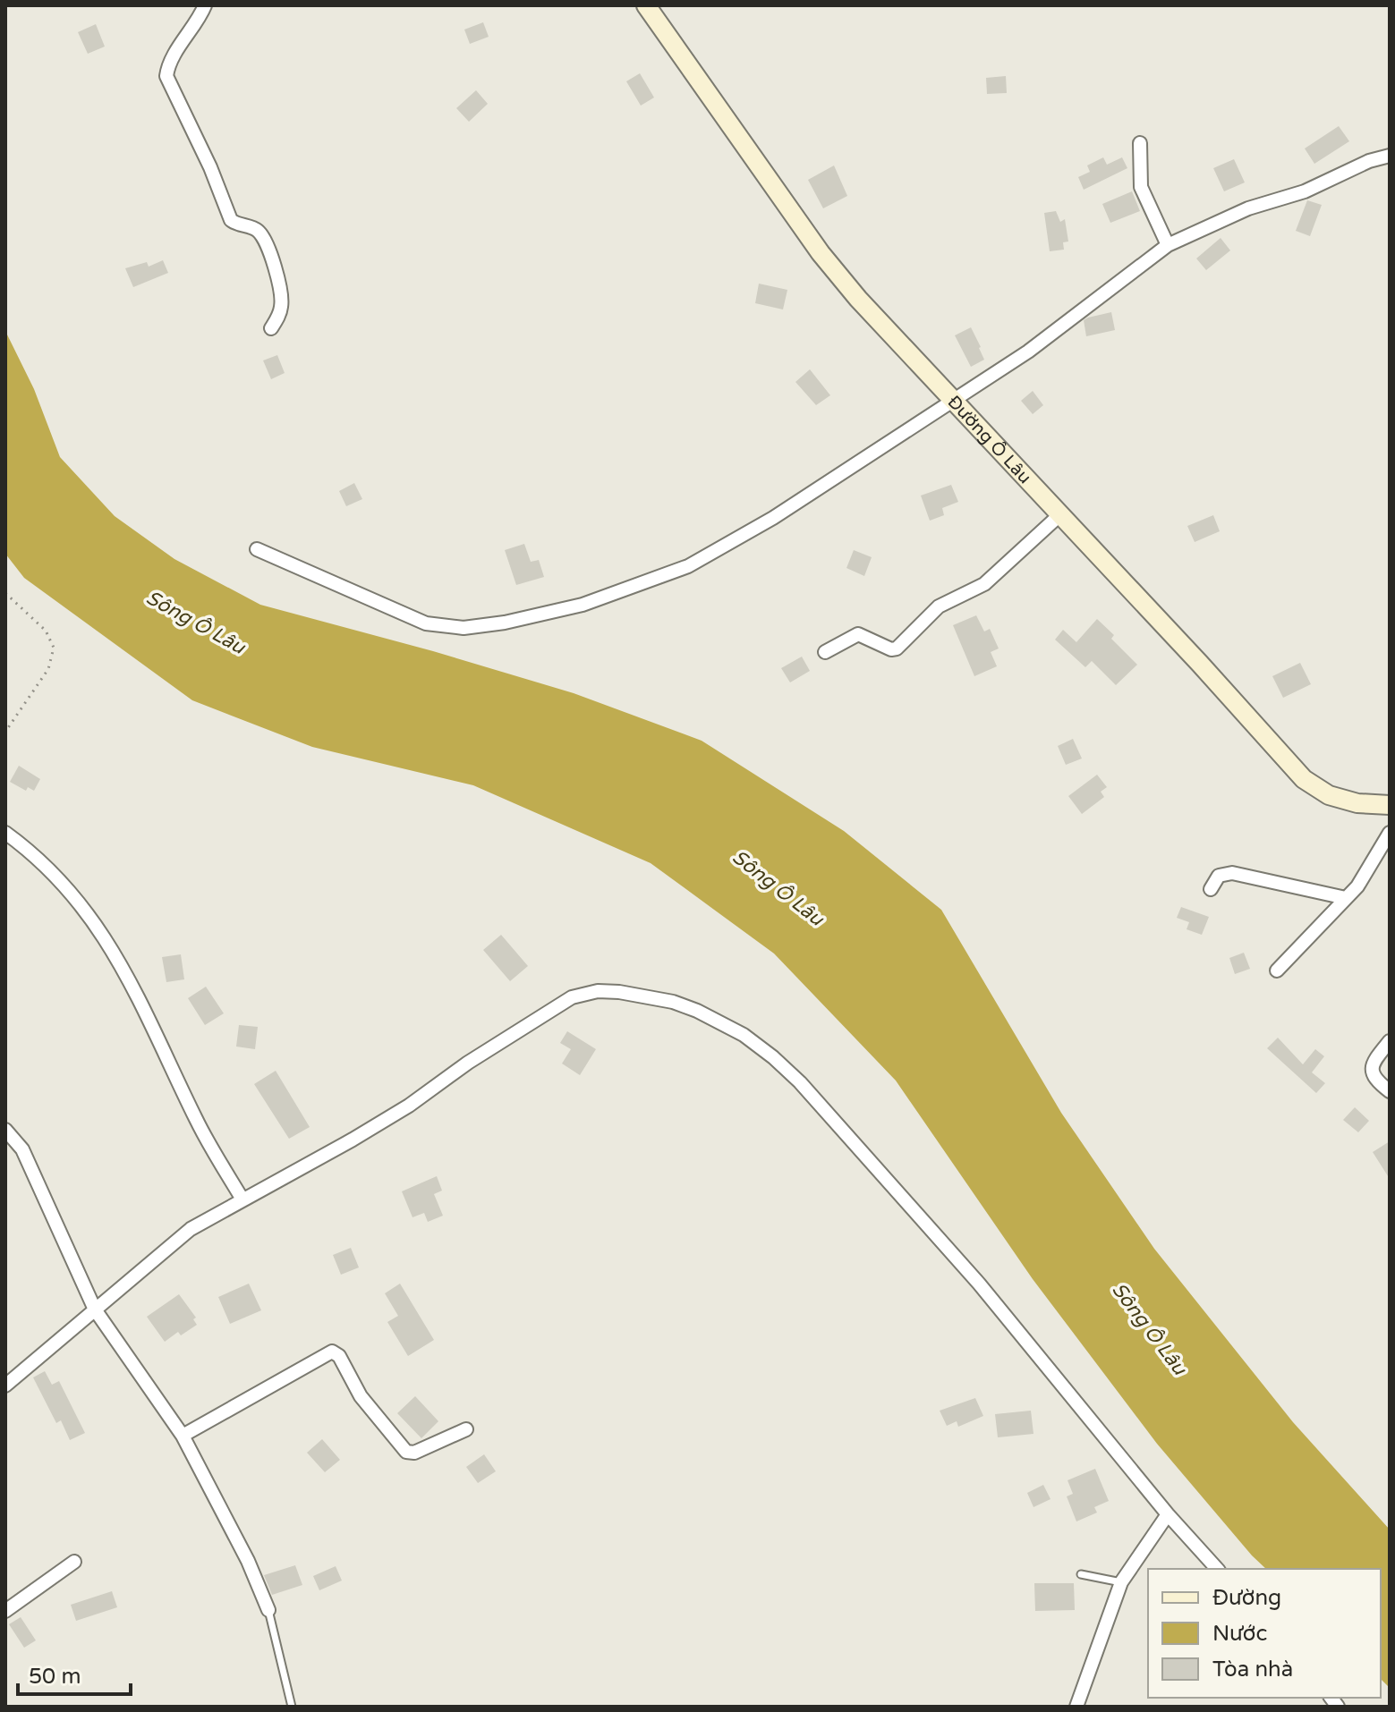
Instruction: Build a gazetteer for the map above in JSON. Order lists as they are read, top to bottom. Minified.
{"streets":{"main road":["Đường Ô Lâu"]},"water":["Sông Ô Lâu"],"legend":["Đường","Nước","Tòa nhà"],"scale_bar":"50 m"}
